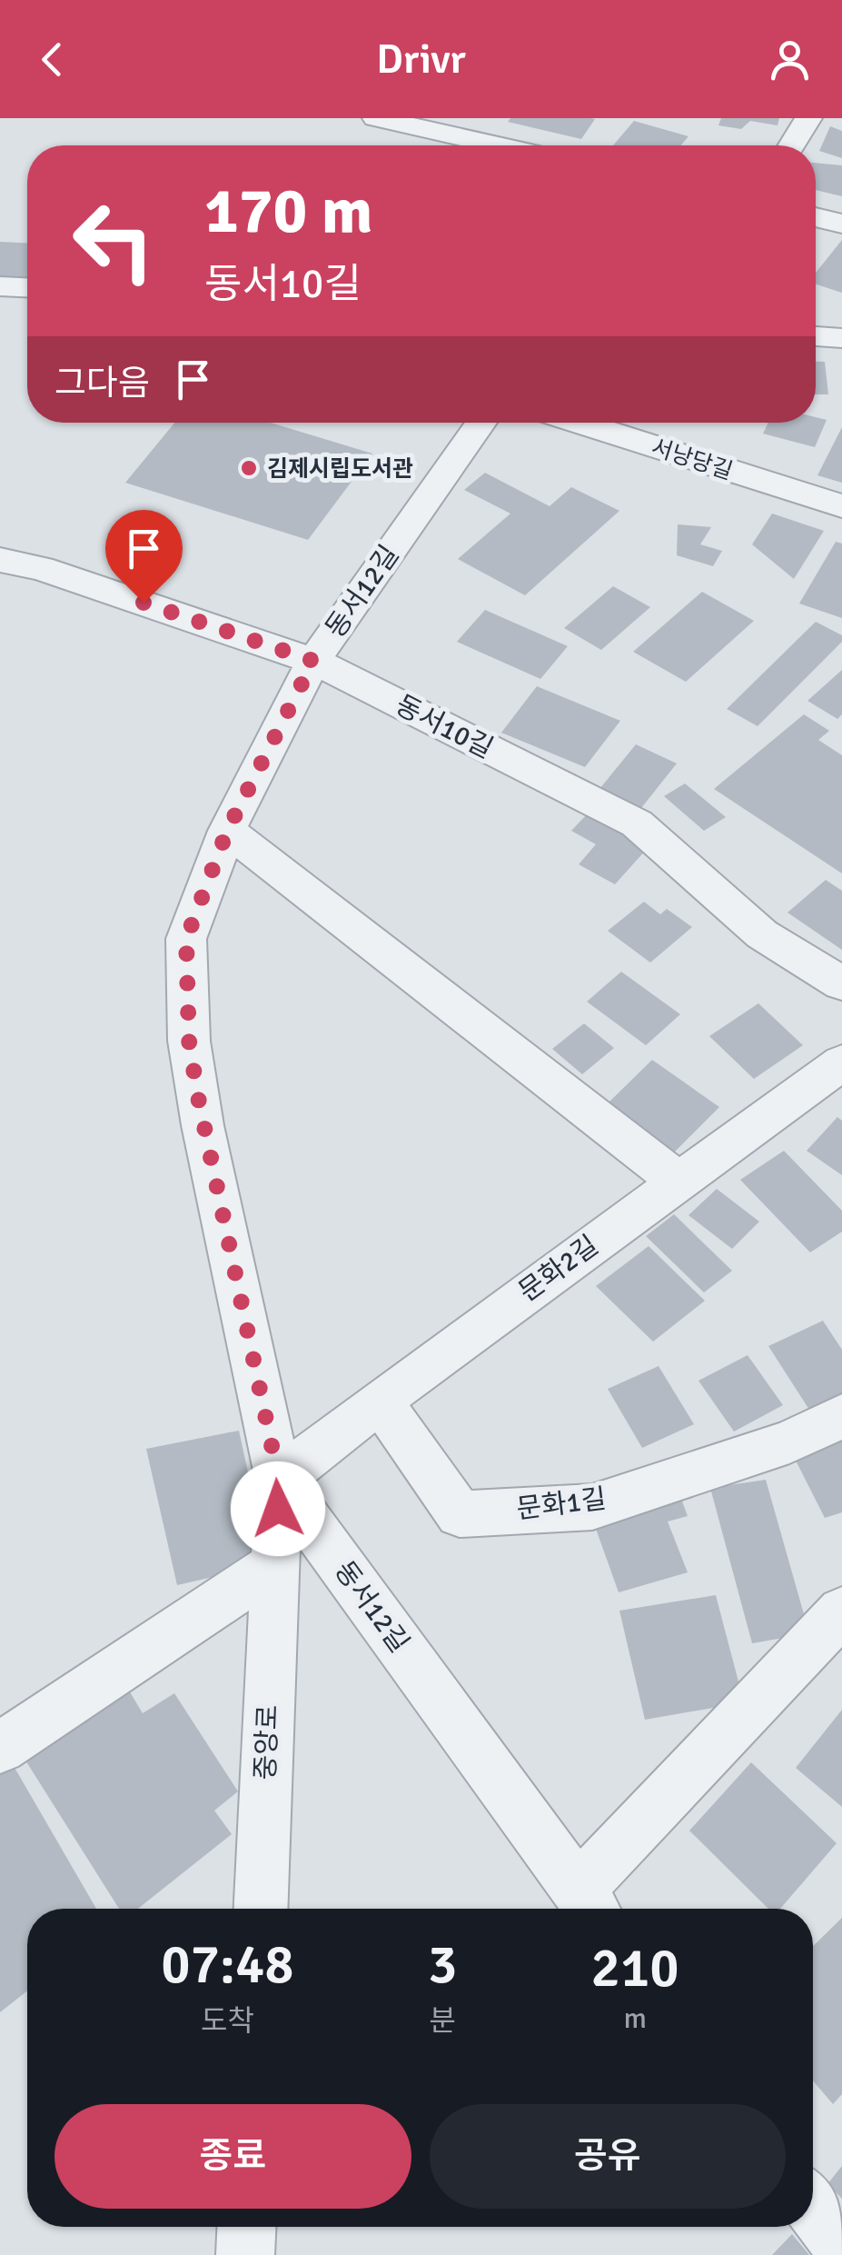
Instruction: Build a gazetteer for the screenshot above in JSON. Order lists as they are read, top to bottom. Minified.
{"streets":{"street":["서낭당길","동서12길","동서10길","문화2길","문화1길","중앙로"]},"crossings":[["동서12길","동서10길"],["동서12길","문화2길"],["동서12길","중앙로"],["문화2길","문화1길"],["문화2길","중앙로"]],"places":["김제시립도서관"],"page":{"header":"Drivr","turn":["170 m","동서10길"],"then":"그다음","eta":["07:48","도착","3","분","210","m"],"buttons":["종료","공유"]}}
